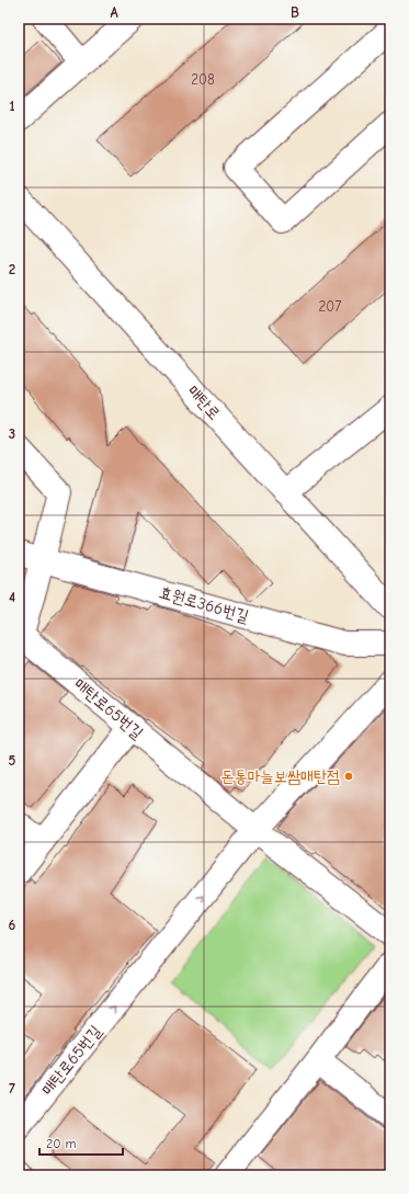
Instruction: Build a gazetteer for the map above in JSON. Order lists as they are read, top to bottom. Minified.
{"streets":{"street":["매탄로","효원로366번길","매탄로65번길"]},"crossings":[["효원로366번길","매탄로65번길"]],"places":["돈통마늘보쌈매탄점"],"house_numbers":["208","207"],"scale_bar":"20 m","grid":{"columns":["A","B"],"rows":["1","2","3","4","5","6","7"]}}
